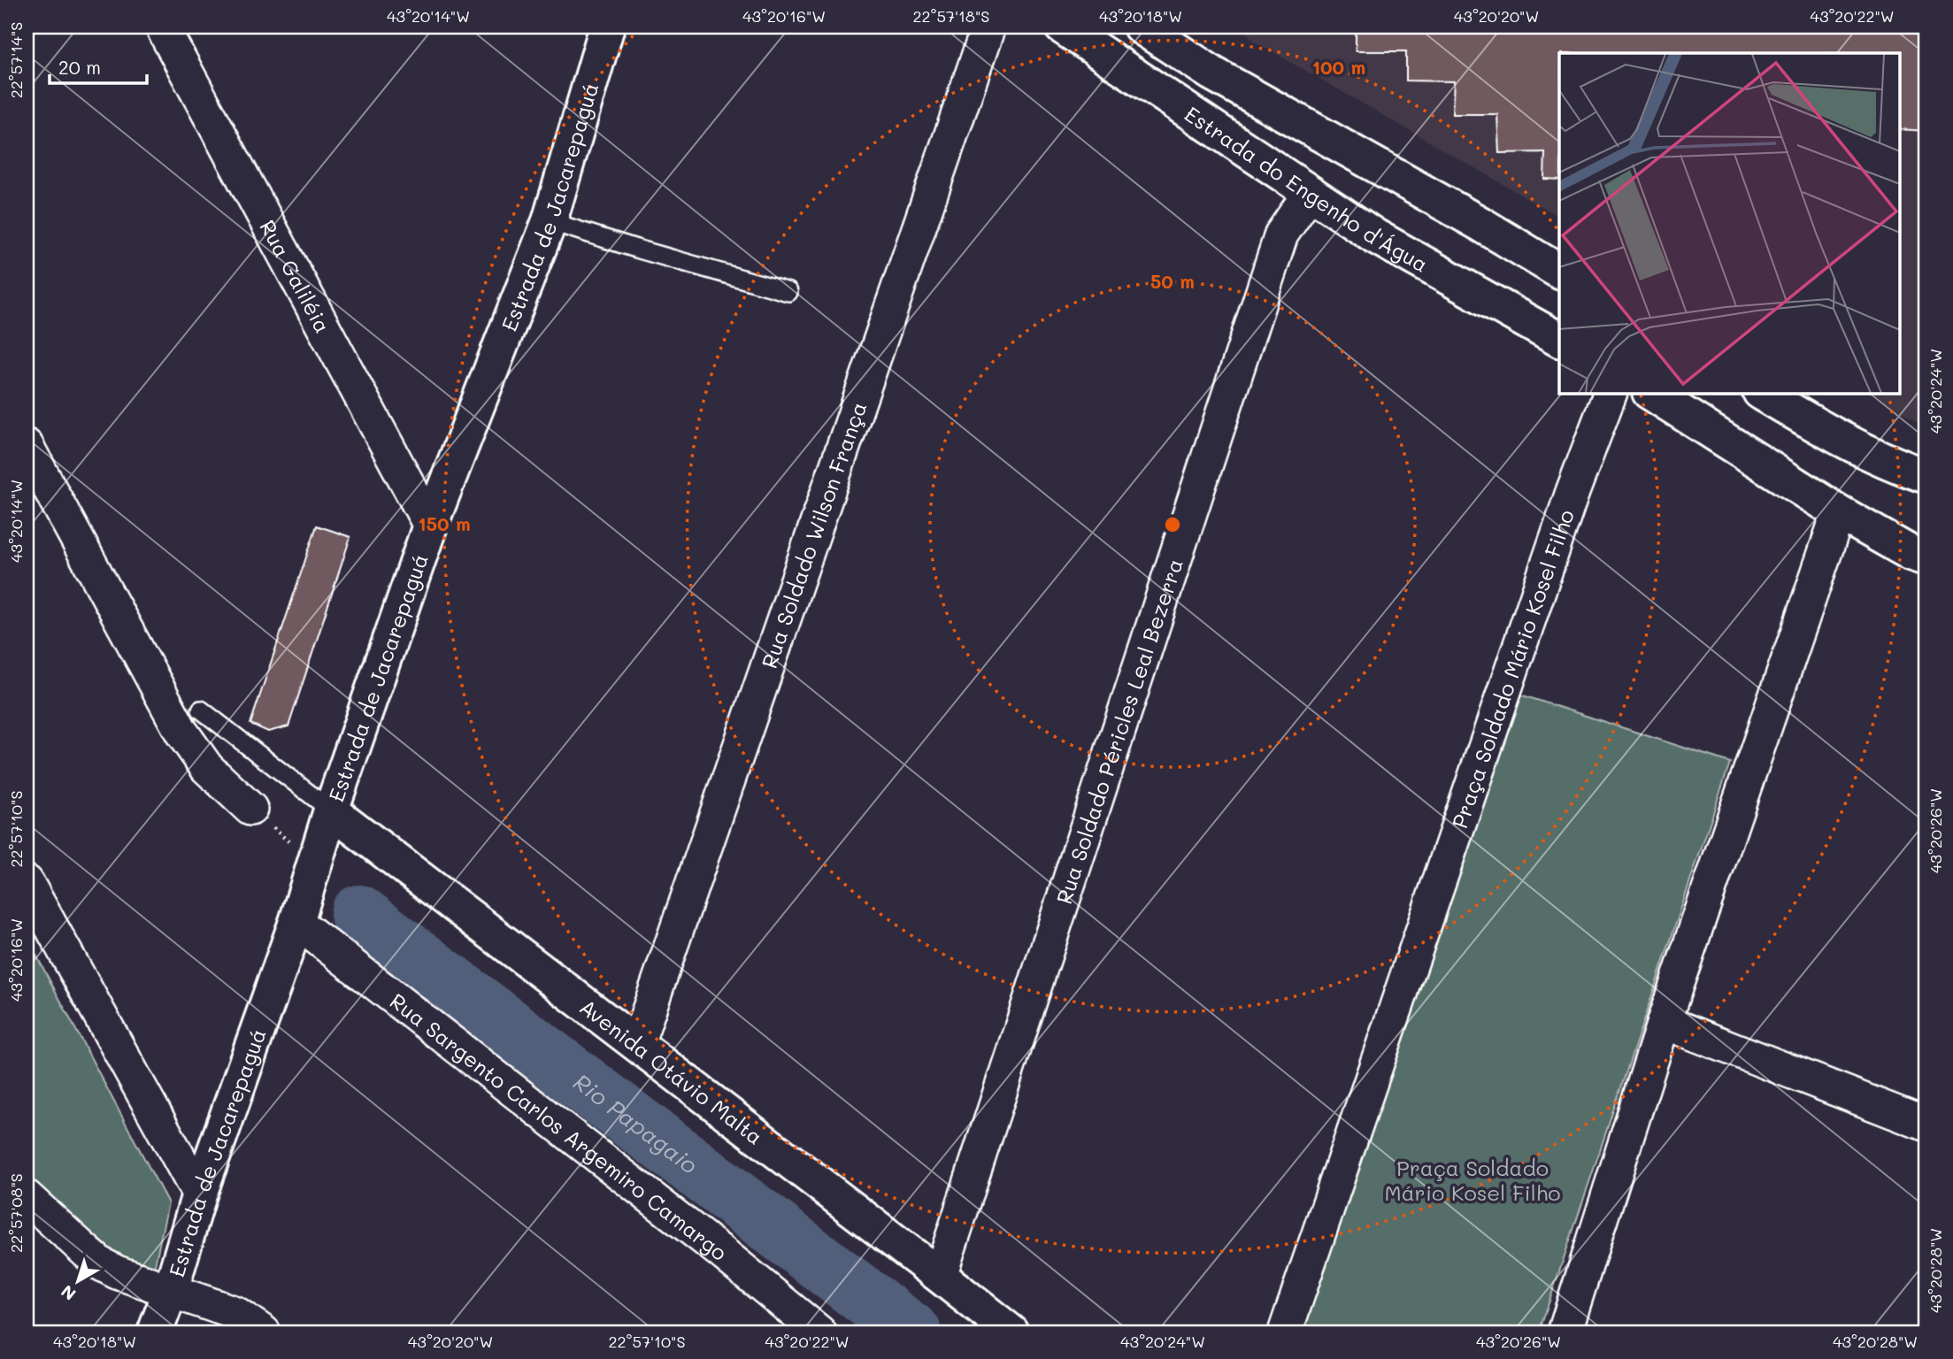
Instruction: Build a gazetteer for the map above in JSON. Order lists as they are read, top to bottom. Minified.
{"streets":{"street":["Estrada do Engenho d'Água","Estrada de Jacarepaguá","Rua Galiléia","Rua Soldado Wilson França","Praça Soldado Mário Kosel Filho","Rua Soldado Péricles Leal Bezerra","Avenida Otávio Malta","Rua Sargento Carlos Argemiro Camargo"]},"crossings":[["Estrada do Engenho d'Água","Rua Soldado Péricles Leal Bezerra"],["Estrada de Jacarepaguá","Rua Galiléia"],["Estrada de Jacarepaguá","Avenida Otávio Malta"],["Estrada de Jacarepaguá","Rua Sargento Carlos Argemiro Camargo"],["Rua Soldado Wilson França","Avenida Otávio Malta"],["Rua Soldado Péricles Leal Bezerra","Avenida Otávio Malta"]],"water":["Rio Papagaio"],"parks":["Praça Soldado Mário Kosel Filho"],"scale_bar":"20 m","north":"bottom left","coordinates":["43°20'14\"W","43°20'16\"W","22°57'18\"S","43°20'18\"W","43°20'20\"W","43°20'22\"W","22°57'14\"S","43°20'24\"W","22°57'10\"S","43°20'26\"W","22°57'08\"S","43°20'28\"W"],"rings":["100 m","50 m","150 m"]}
